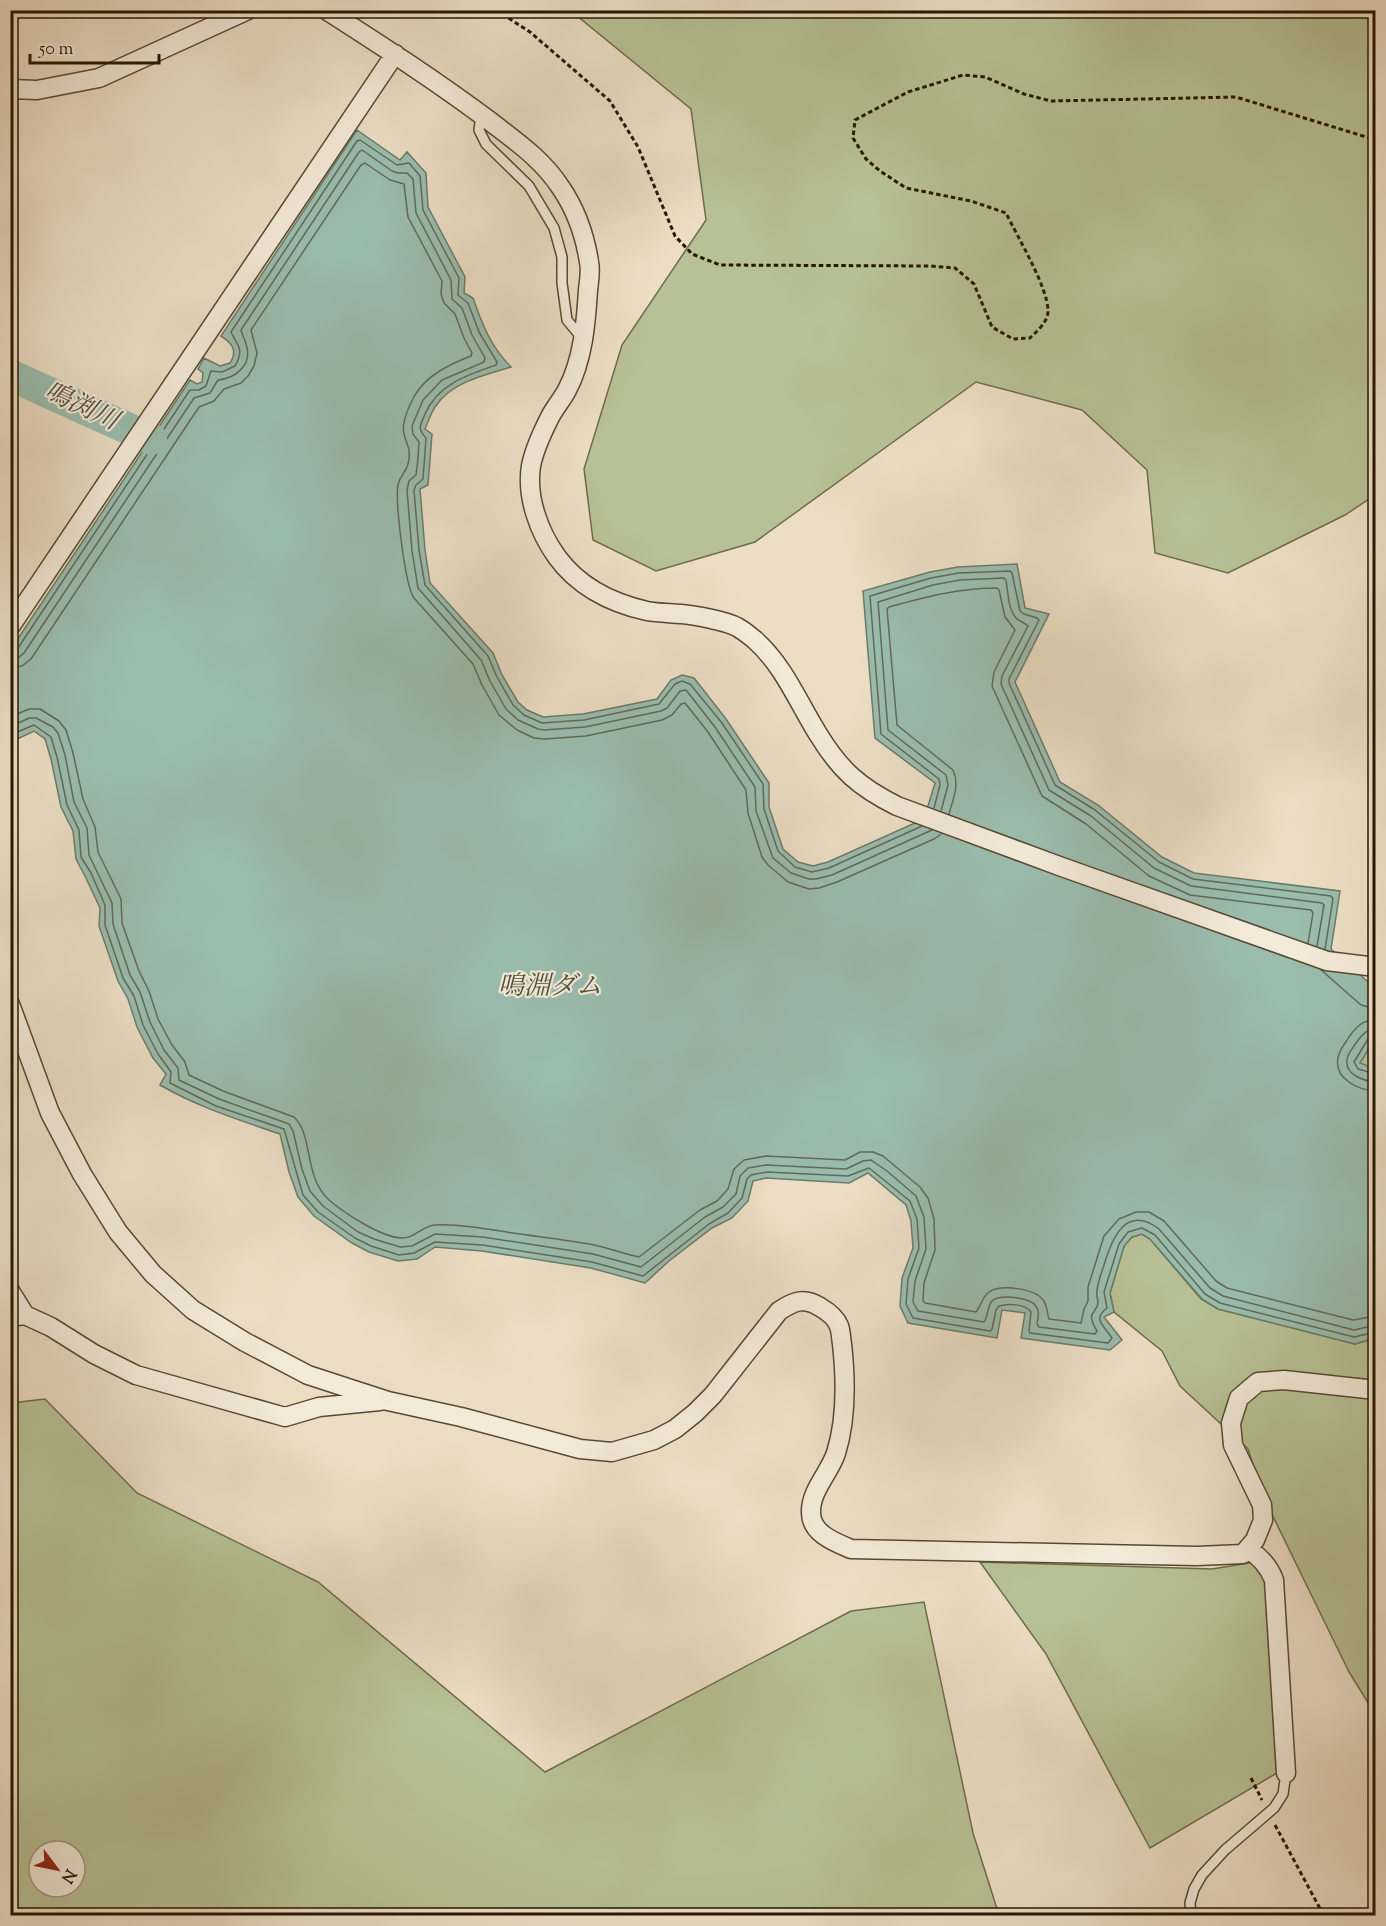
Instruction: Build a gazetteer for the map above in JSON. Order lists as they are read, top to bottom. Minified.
{"water":["鳴渕川","鳴淵ダム"],"scale_bar":"50 m","north":"bottom right"}
